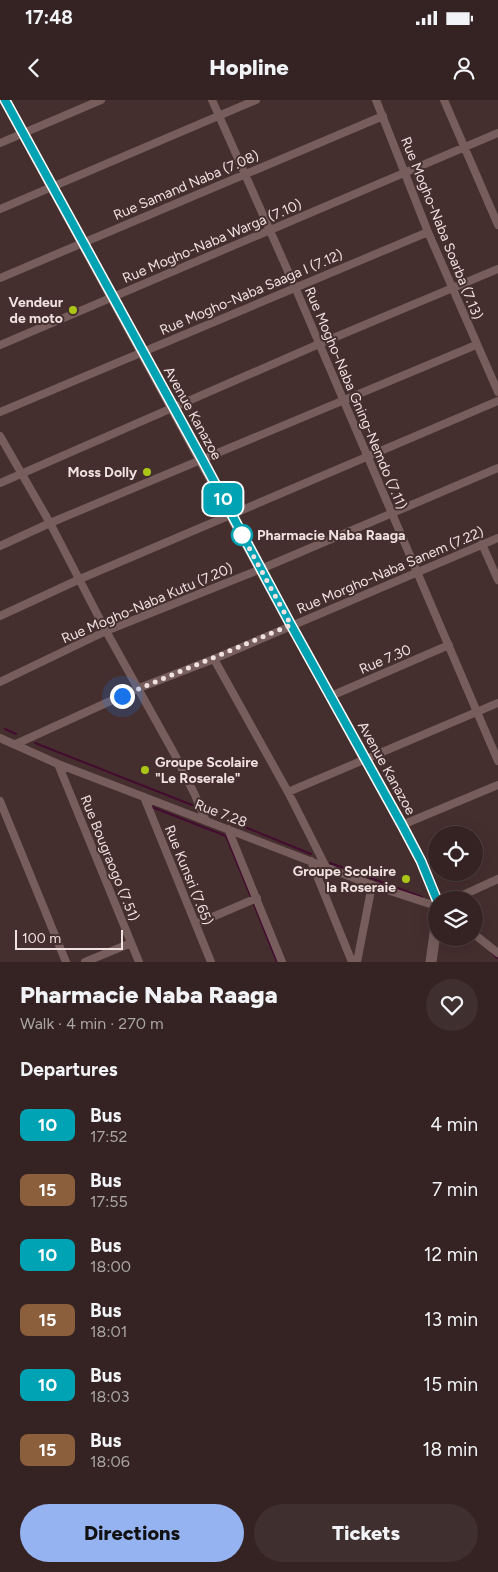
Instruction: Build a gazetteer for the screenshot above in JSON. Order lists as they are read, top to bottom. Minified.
{"streets":{"street":["Rue Samand Naba (7.08)","Rue Mogho-Naba Soarba (7.13)","Rue Mogho-Naba Warga (7.10)","Rue Mogho-Naba Saaga I (7.12)","Rue Mogho-Naba Gning-Nemdo (7.11)","Avenue Kanazoe","Rue Morgho-Naba Sanem (7.22)","Rue Mogho-Naba Kutu (7.20)","Rue 7.30","Rue 7.28","Rue Bougraogo (7.51)","Rue Kunsri (7.65)"]},"crossings":[["Rue Samand Naba (7.08)","Rue Mogho-Naba Soarba (7.13)"],["Rue Samand Naba (7.08)","Rue Mogho-Naba Gning-Nemdo (7.11)"],["Rue Samand Naba (7.08)","Avenue Kanazoe"],["Rue Mogho-Naba Soarba (7.13)","Rue Mogho-Naba Warga (7.10)"],["Rue Mogho-Naba Soarba (7.13)","Rue Mogho-Naba Saaga I (7.12)"],["Rue Mogho-Naba Warga (7.10)","Rue Mogho-Naba Gning-Nemdo (7.11)"],["Rue Mogho-Naba Warga (7.10)","Avenue Kanazoe"],["Rue Mogho-Naba Saaga I (7.12)","Rue Mogho-Naba Gning-Nemdo (7.11)"],["Rue Mogho-Naba Saaga I (7.12)","Avenue Kanazoe"],["Rue Mogho-Naba Gning-Nemdo (7.11)","Rue Morgho-Naba Sanem (7.22)"],["Rue Mogho-Naba Gning-Nemdo (7.11)","Rue Mogho-Naba Kutu (7.20)"],["Rue Mogho-Naba Gning-Nemdo (7.11)","Rue 7.30"],["Avenue Kanazoe","Rue Morgho-Naba Sanem (7.22)"],["Avenue Kanazoe","Rue Mogho-Naba Kutu (7.20)"],["Avenue Kanazoe","Rue 7.30"],["Rue Morgho-Naba Sanem (7.22)","Rue 7.28"],["Rue 7.28","Rue Bougraogo (7.51)"],["Rue 7.28","Rue Kunsri (7.65)"]],"places":["Vendeur de moto","Moss Dolly","Pharmacie Naba Raaga","Groupe Scolaire \"Le Roserale\"","Groupe Scolaire la Roseraie"],"lines":["bus line 10"],"scale_bar":"100 m","page":{"status":"17:48","header":"Hopline","on_map":"10","scale":"100 m","heading":[["Pharmacie Naba Raaga","Walk · 4 min · 270 m"],"Departures"],"list":[{"mark":"10","name":"Bus","note":"17:52","value":"4 min"},{"mark":"15","name":"Bus","note":"17:55","value":"7 min"},{"mark":"10","name":"Bus","note":"18:00","value":"12 min"},{"mark":"15","name":"Bus","note":"18:01","value":"13 min"},{"mark":"10","name":"Bus","note":"18:03","value":"15 min"},{"mark":"15","name":"Bus","note":"18:06","value":"18 min"}],"buttons":["Directions","Tickets"]}}
